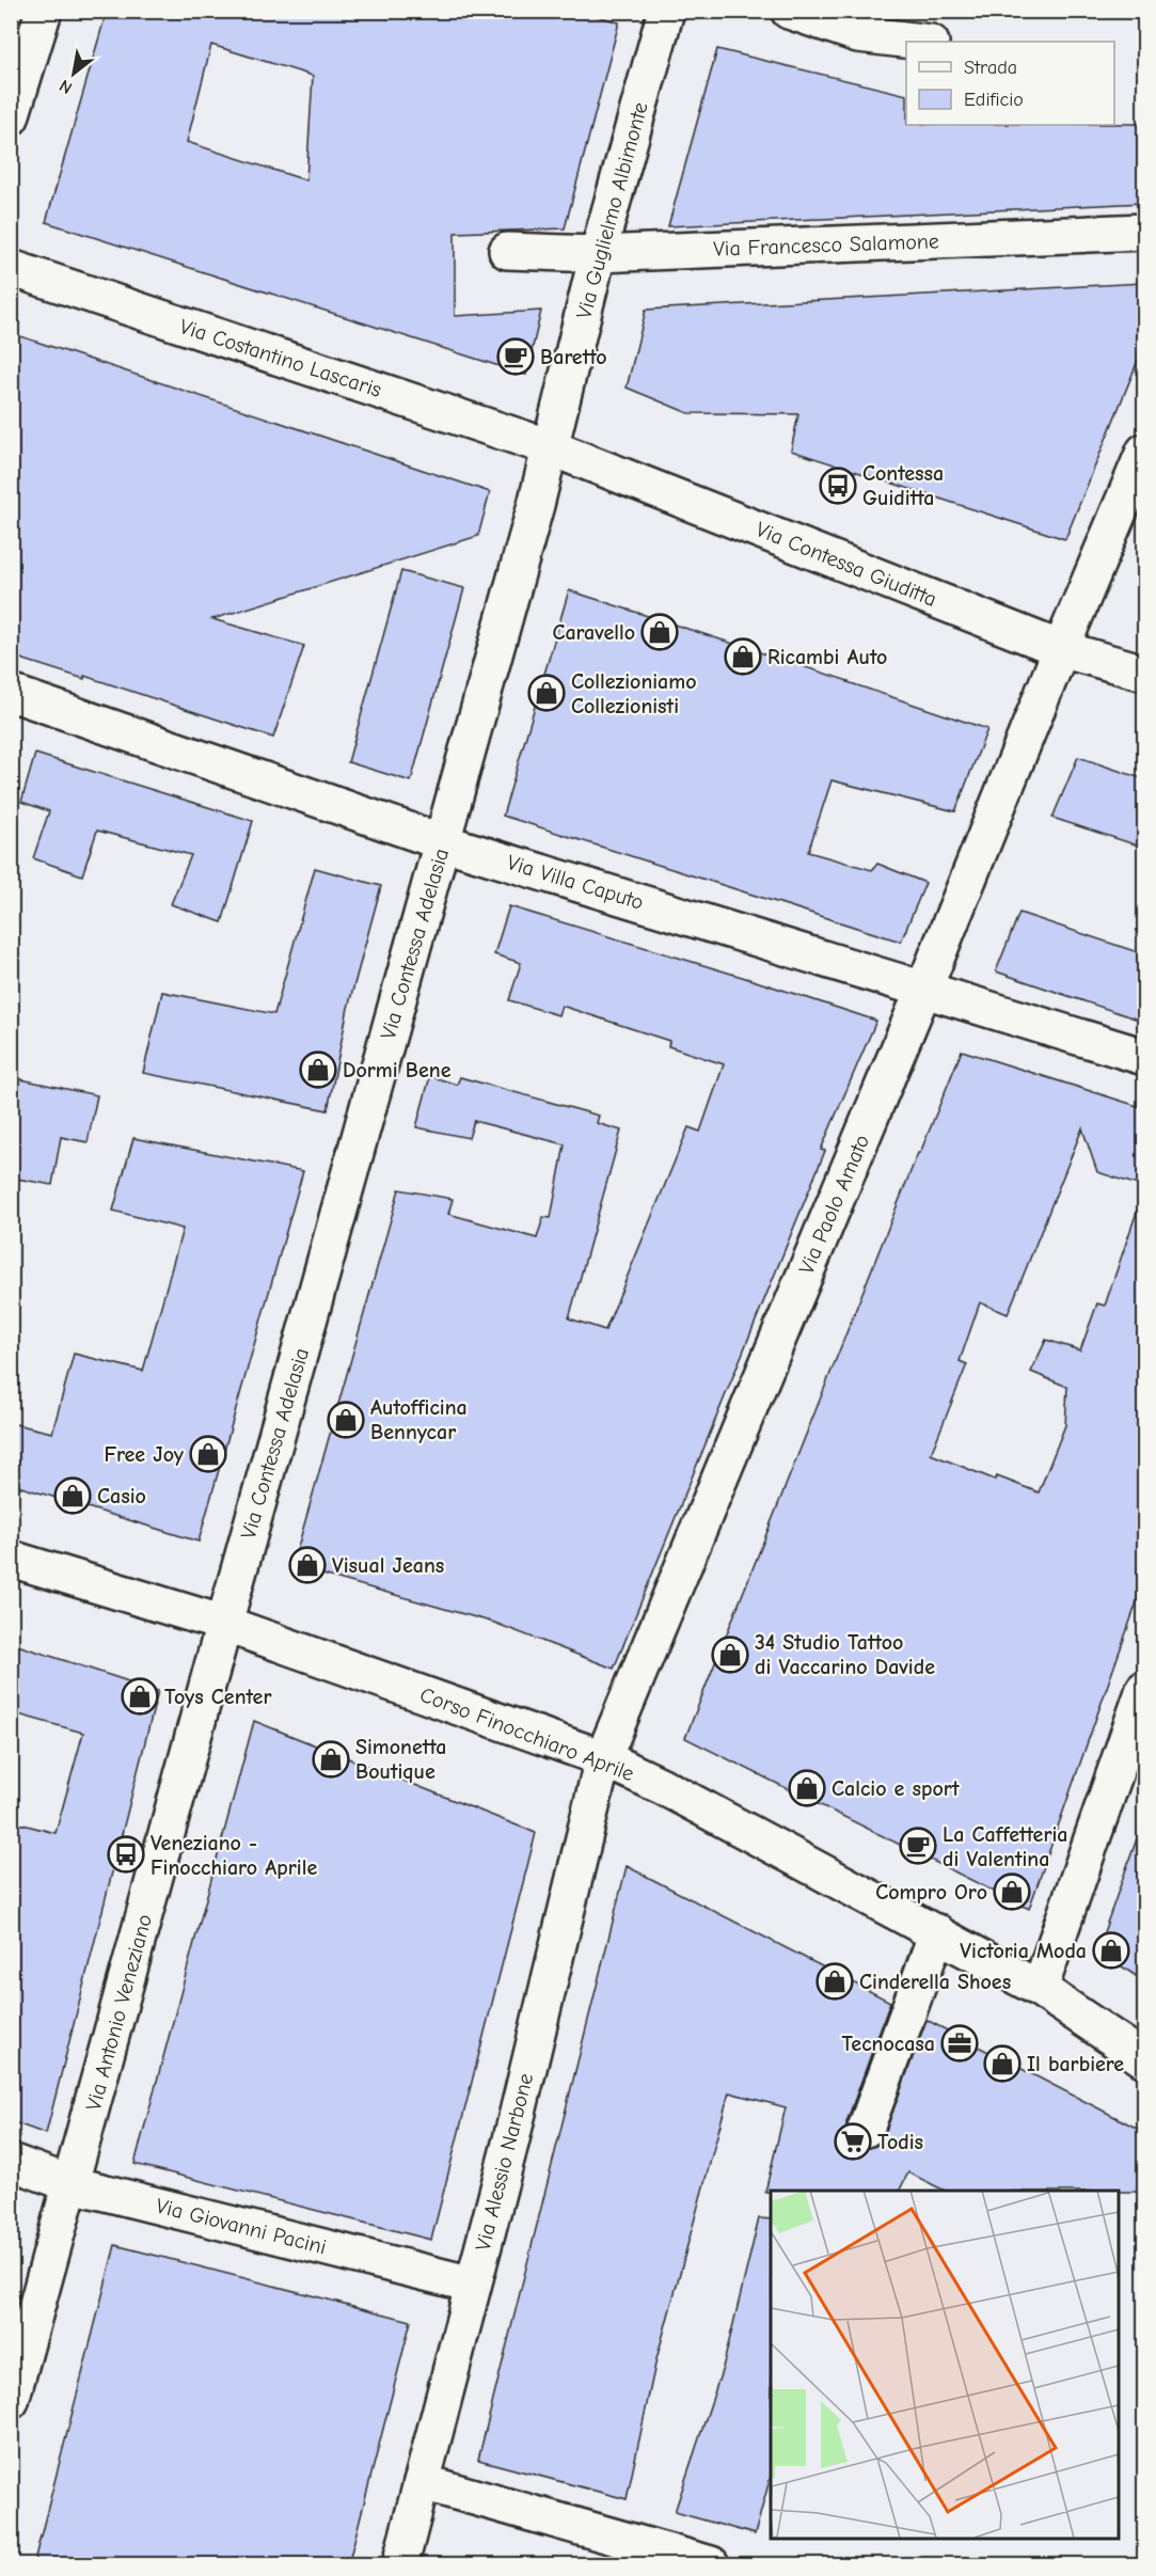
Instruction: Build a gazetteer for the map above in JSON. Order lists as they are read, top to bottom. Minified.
{"streets":{"street":["Via Guglielmo Albimonte","Via Francesco Salamone","Via Costantino Lascaris","Via Contessa Giuditta","Via Villa Caputo","Via Contessa Adelasia","Via Paolo Amato","Corso Finocchiaro Aprile","Via Antonio Veneziano","Via Alessio Narbone","Via Giovanni Pacini"]},"crossings":[["Via Guglielmo Albimonte","Via Francesco Salamone"],["Via Guglielmo Albimonte","Via Costantino Lascaris"],["Via Guglielmo Albimonte","Via Contessa Giuditta"],["Via Guglielmo Albimonte","Via Contessa Adelasia"],["Via Costantino Lascaris","Via Contessa Giuditta"],["Via Costantino Lascaris","Via Contessa Adelasia"],["Via Contessa Giuditta","Via Contessa Adelasia"],["Via Contessa Giuditta","Via Paolo Amato"],["Via Villa Caputo","Via Contessa Adelasia"],["Via Villa Caputo","Via Paolo Amato"],["Via Contessa Adelasia","Corso Finocchiaro Aprile"],["Via Contessa Adelasia","Via Antonio Veneziano"],["Via Paolo Amato","Corso Finocchiaro Aprile"],["Via Paolo Amato","Via Alessio Narbone"],["Corso Finocchiaro Aprile","Via Antonio Veneziano"],["Corso Finocchiaro Aprile","Via Alessio Narbone"],["Via Antonio Veneziano","Via Giovanni Pacini"],["Via Alessio Narbone","Via Giovanni Pacini"]],"places":{"cafe":["Baretto","La Caffetteria di Valentina"],"bus stop":["Contessa Guiditta","Veneziano - Finocchiaro Aprile"],"shop":["Caravello","Ricambi Auto","Collezioniamo Collezionisti","Dormi Bene","Autofficina Bennycar","Free Joy","Casio","Visual Jeans","34 Studio Tattoo di Vaccarino Davide","Toys Center","Simonetta Boutique","Calcio e sport","Compro Oro","Victoria Moda","Cinderella Shoes","Il barbiere"],"office":["Tecnocasa"],"supermarket":["Todis"]},"legend":["Strada","Edificio"],"north":"bottom left"}
